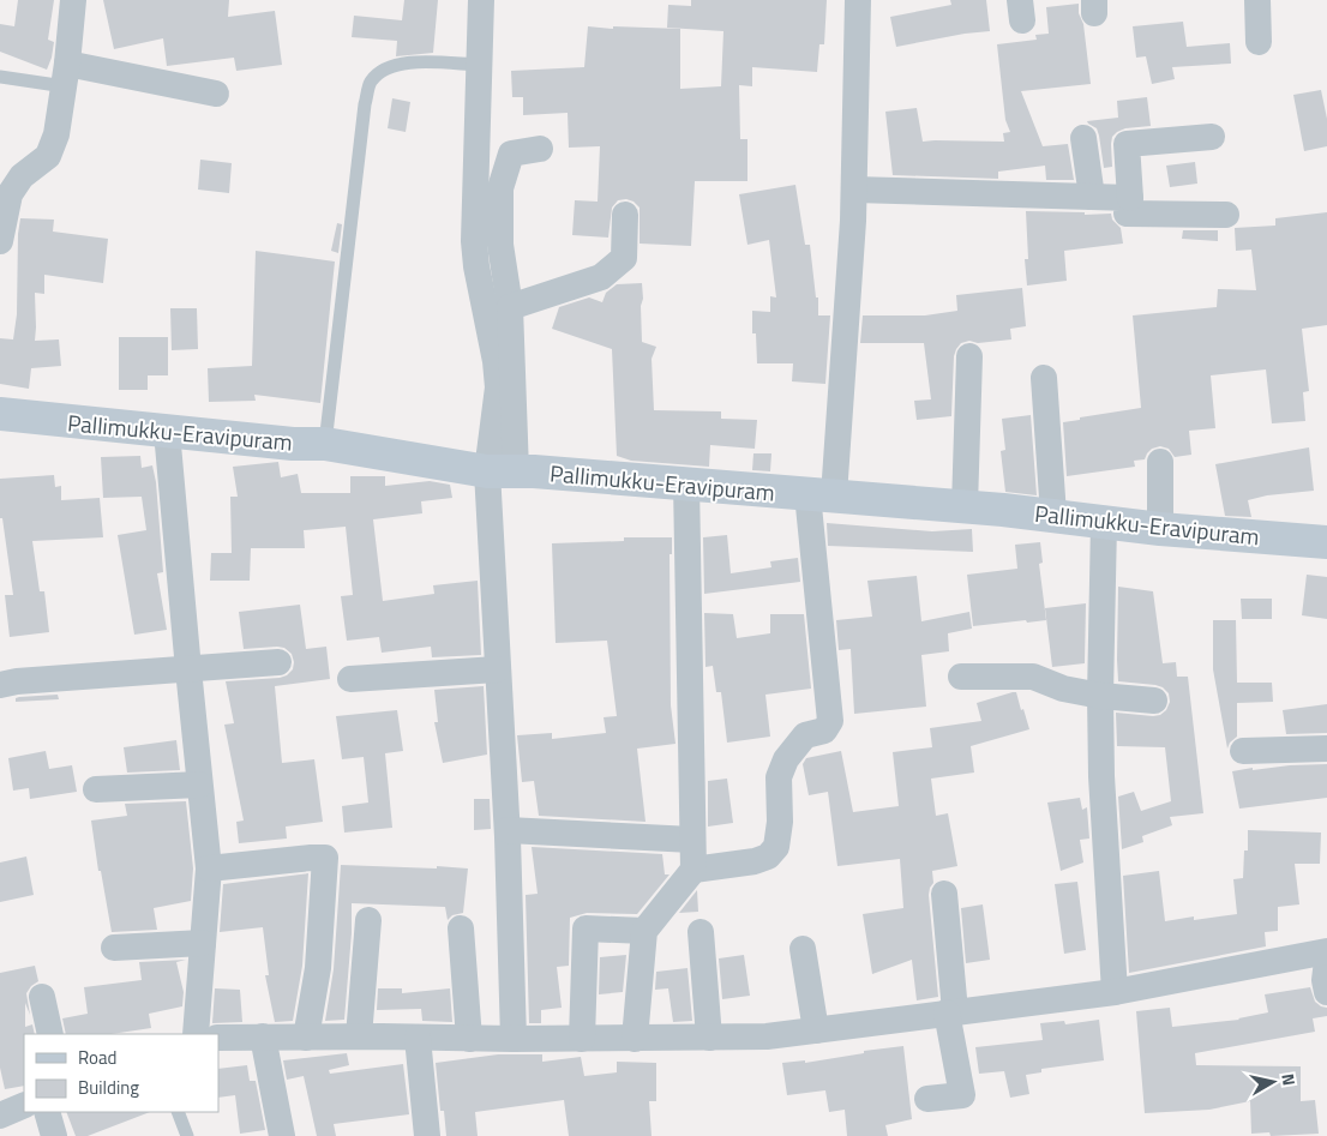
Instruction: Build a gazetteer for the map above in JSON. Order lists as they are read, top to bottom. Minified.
{"streets":{"main road":["Pallimukku-Eravipuram"]},"legend":["Road","Building"],"north":"right"}
